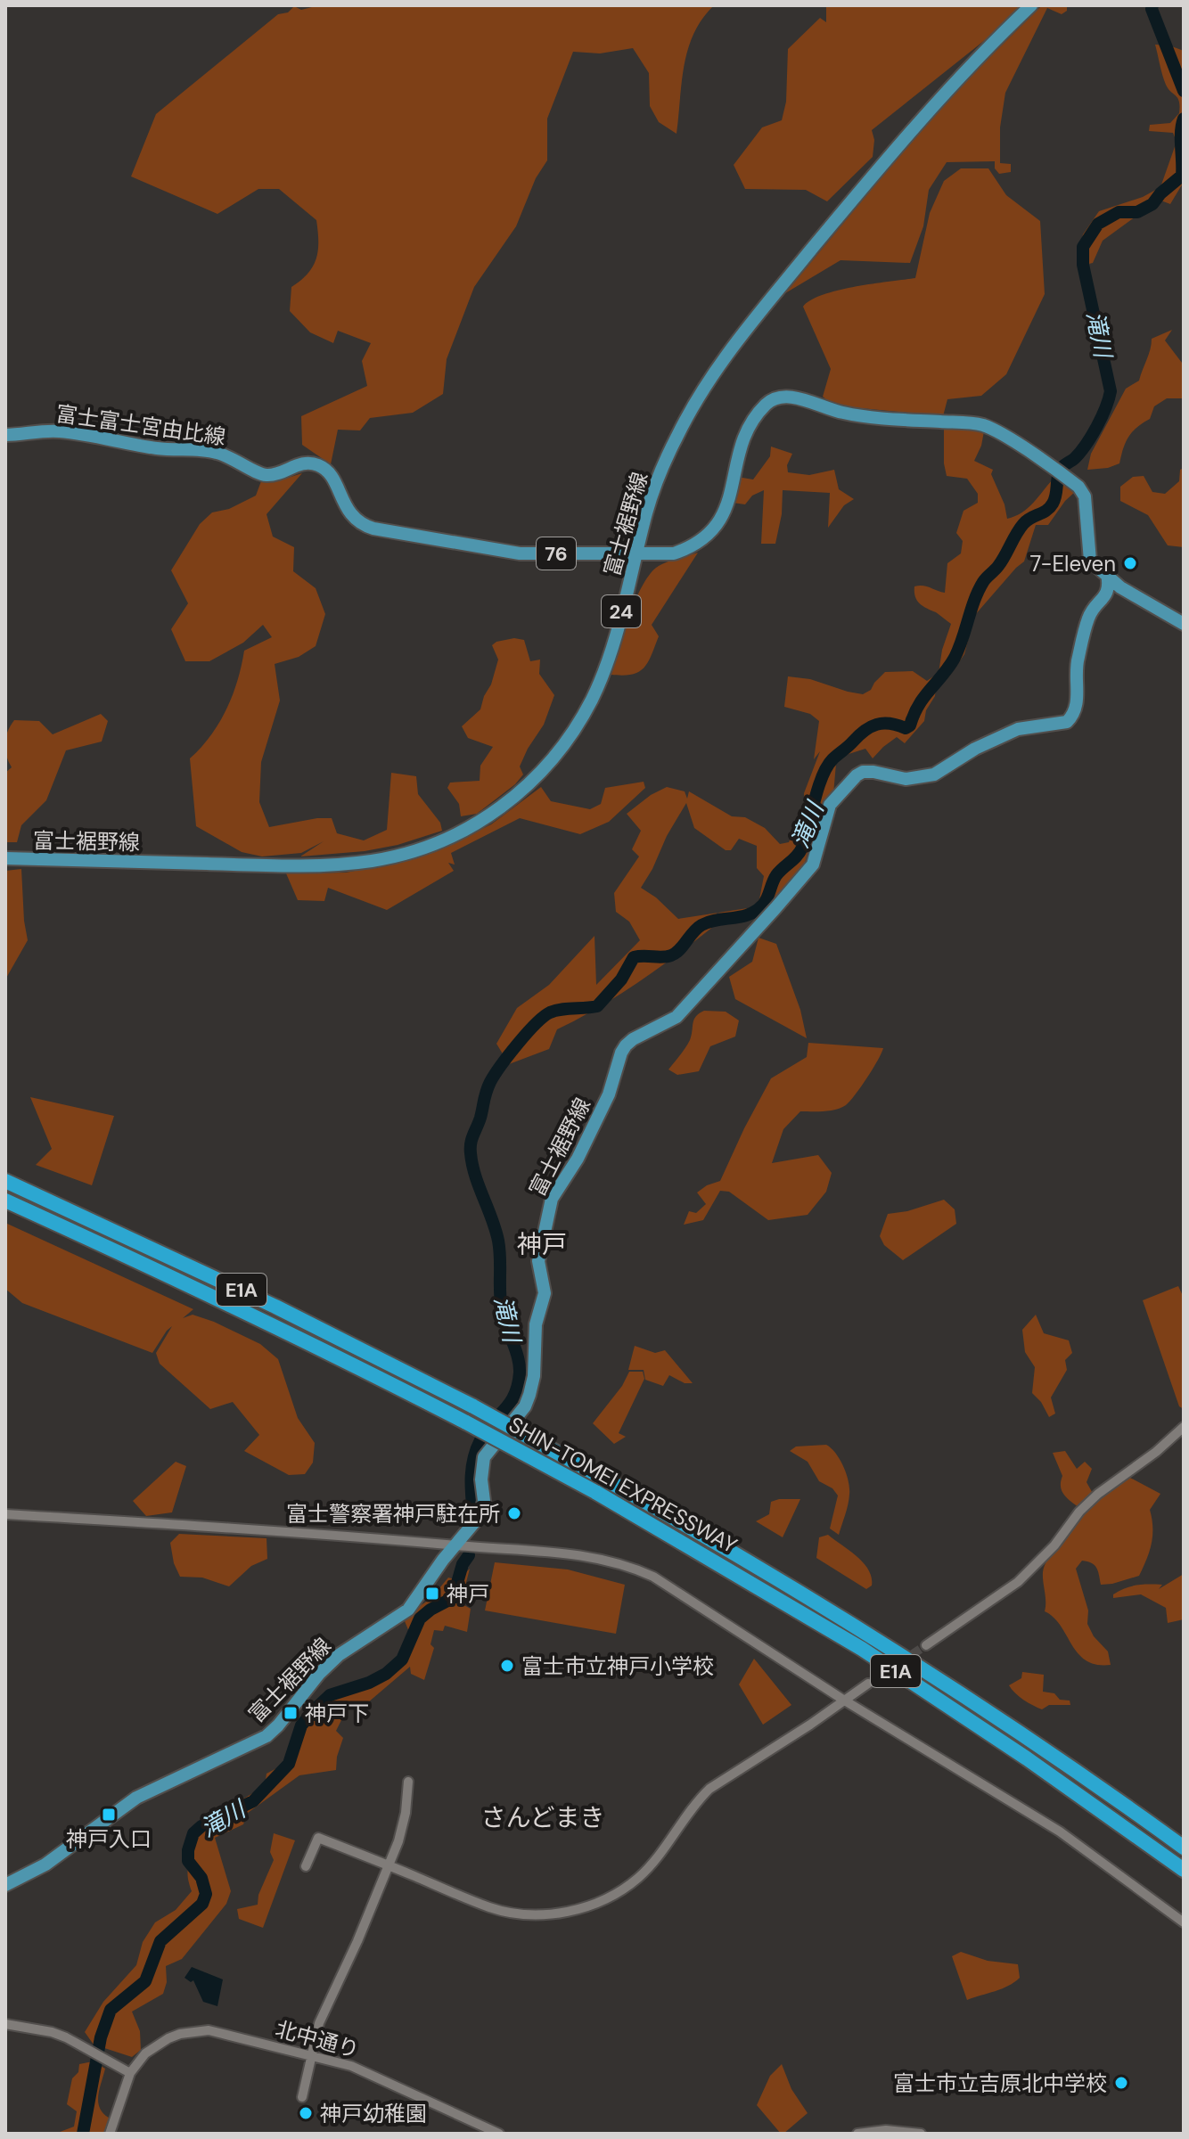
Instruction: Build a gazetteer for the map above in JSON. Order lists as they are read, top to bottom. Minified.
{"streets":{"highway":["E1A","SHIN-TOMEI EXPRESSWAY"],"main road":["富士富士宮由比線","富士裾野線","76","24"],"street":["北中通り"]},"crossings":[["富士富士宮由比線","富士裾野線"]],"districts":["神戸","さんどまき"],"water":["滝川"],"places":{"other":["7-Eleven","富士警察署神戸駐在所","富士市立神戸小学校","富士市立吉原北中学校","神戸幼稚園"],"transit":["神戸","神戸下","神戸入口"]}}
